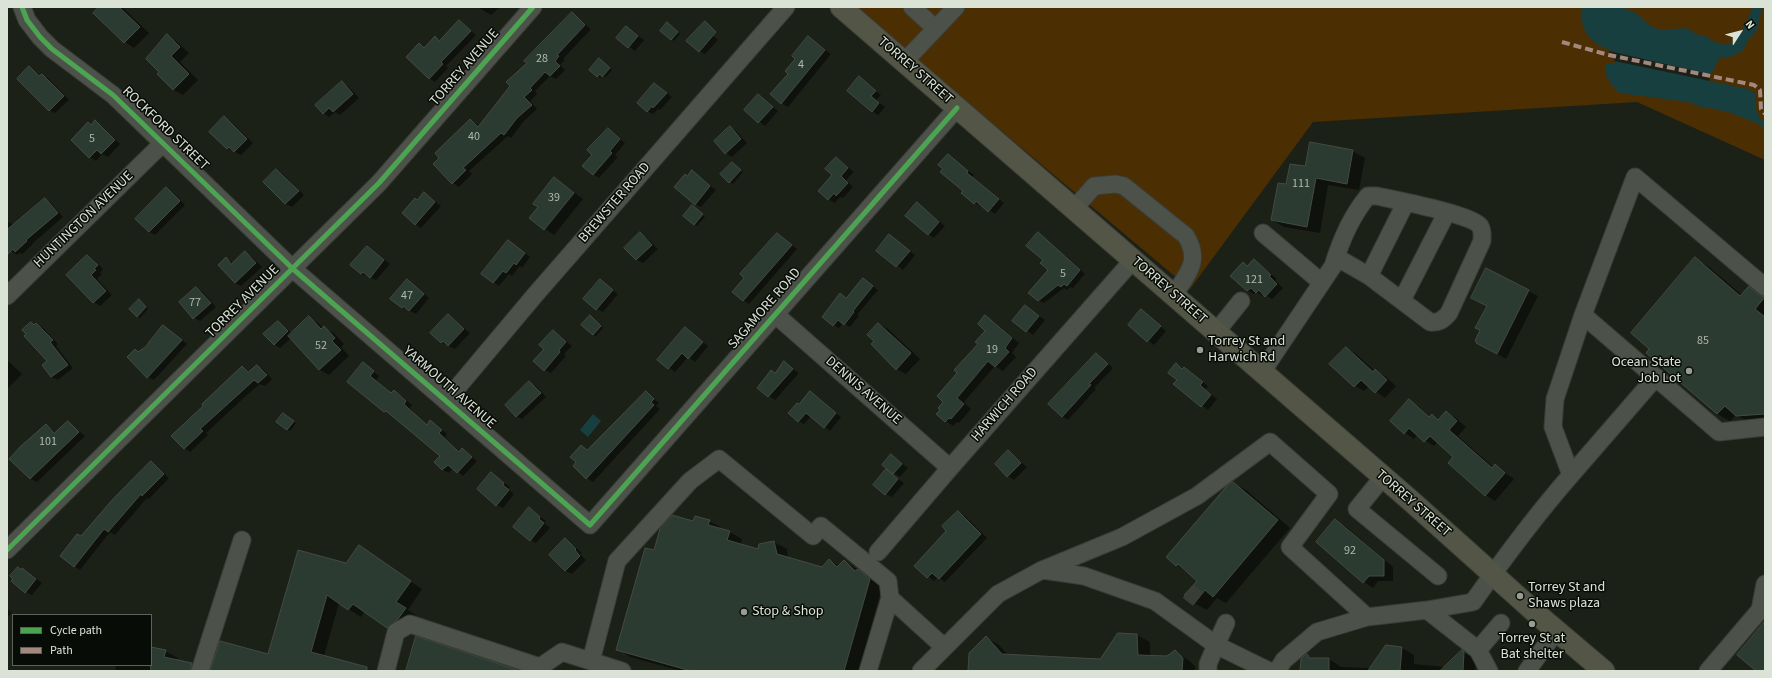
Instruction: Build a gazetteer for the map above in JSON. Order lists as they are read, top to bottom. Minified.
{"streets":{"main road":["TORREY STREET"],"street":["TORREY AVENUE","ROCKFORD STREET","BREWSTER ROAD","HUNTINGTON AVENUE","SAGAMORE ROAD","YARMOUTH AVENUE","DENNIS AVENUE","HARWICH ROAD"]},"crossings":[["TORREY AVENUE","ROCKFORD STREET"],["TORREY AVENUE","YARMOUTH AVENUE"],["TORREY STREET","SAGAMORE ROAD"],["TORREY STREET","HARWICH ROAD"],["ROCKFORD STREET","HUNTINGTON AVENUE"],["ROCKFORD STREET","YARMOUTH AVENUE"],["BREWSTER ROAD","YARMOUTH AVENUE"],["SAGAMORE ROAD","YARMOUTH AVENUE"],["SAGAMORE ROAD","DENNIS AVENUE"],["DENNIS AVENUE","HARWICH ROAD"]],"places":["Torrey St and Harwich Rd","Ocean State Job Lot","Torrey St and Shaws plaza","Stop & Shop","Torrey St at Bat shelter"],"house_numbers":["28","4","40","5","111","39","5","121","47","77","85","52","19","101","92"],"legend":["Cycle path","Path"],"north":"top right"}
